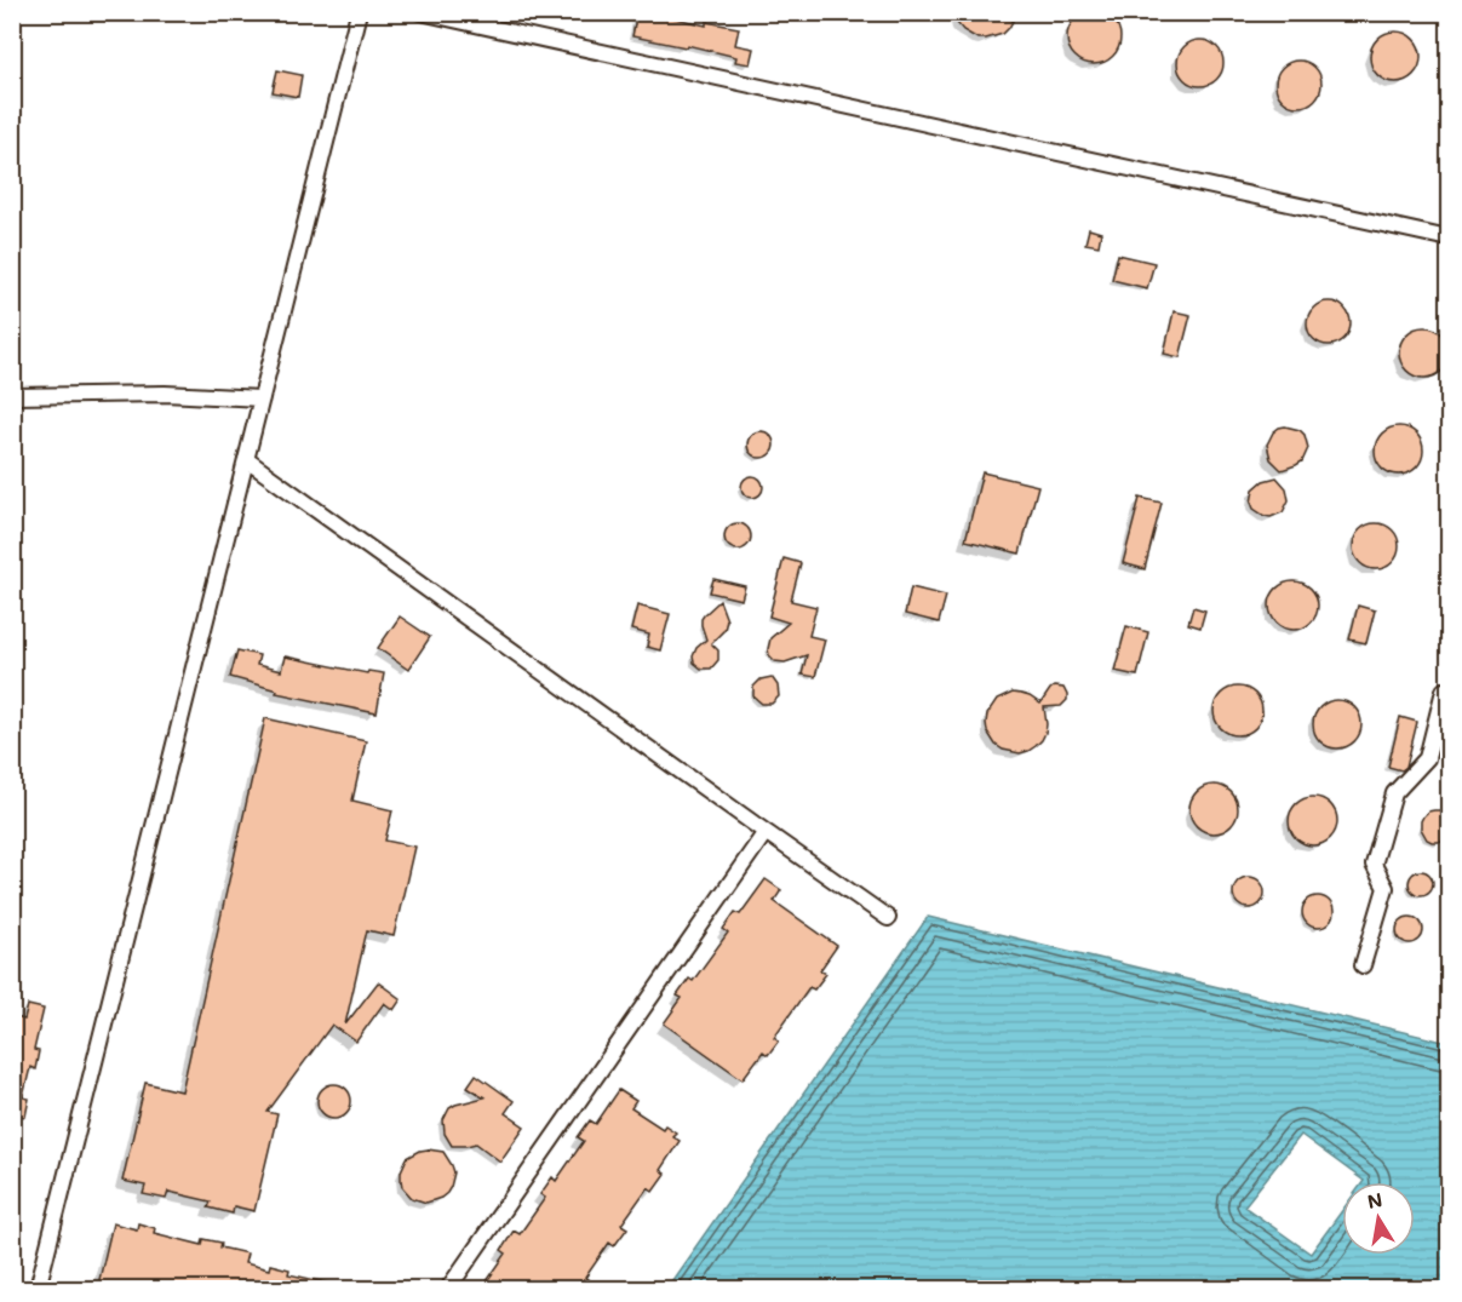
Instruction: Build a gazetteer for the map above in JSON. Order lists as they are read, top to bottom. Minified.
{"north":"top"}
